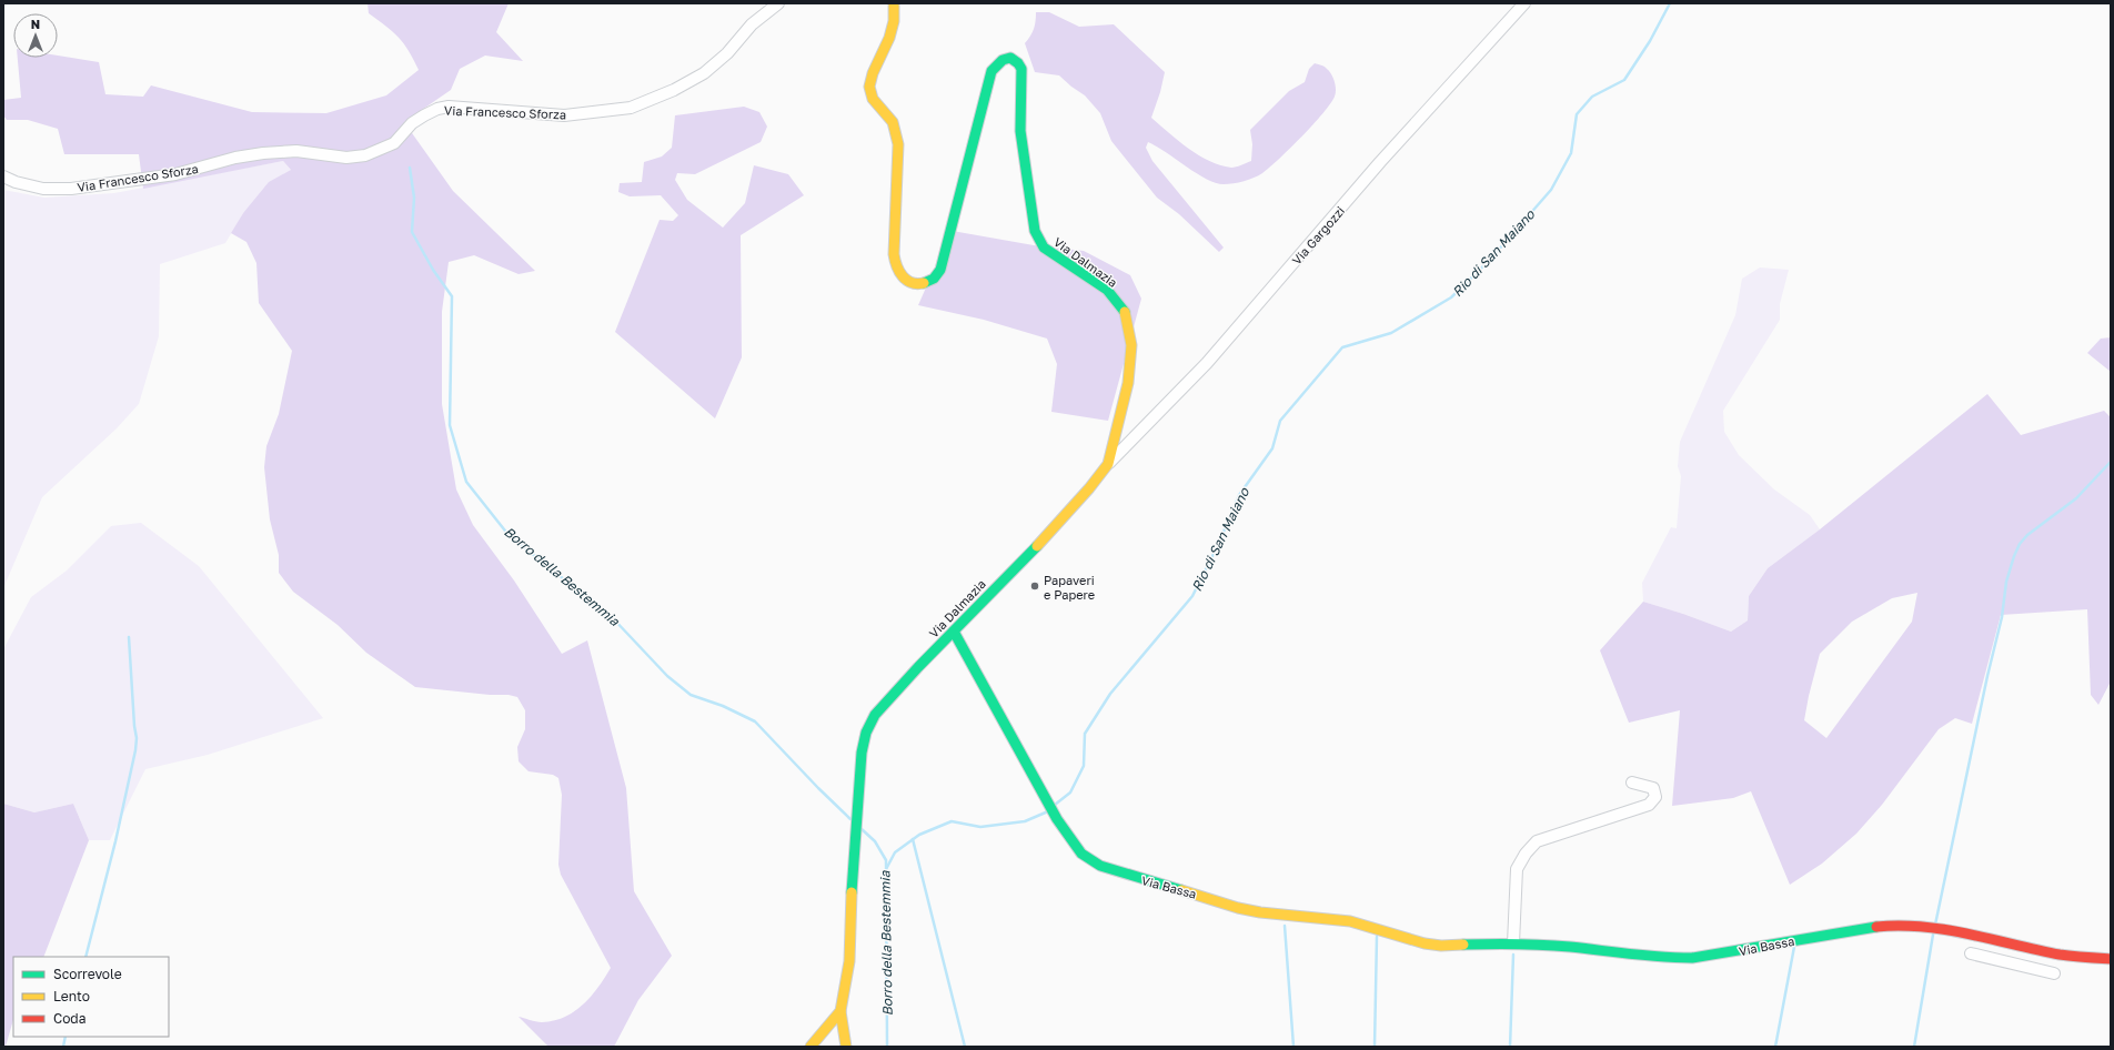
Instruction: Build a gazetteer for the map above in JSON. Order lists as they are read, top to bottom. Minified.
{"streets":{"main road":["Via Dalmazia","Via Bassa"],"street":["Via Francesco Sforza","Via Gargozzi"]},"crossings":[["Via Gargozzi","Via Dalmazia"],["Via Dalmazia","Via Bassa"]],"water":["Rio di San Maiano","Borro della Bestemmia"],"places":["Papaveri e Papere"],"legend":["Scorrevole","Lento","Coda"],"north":"top"}
